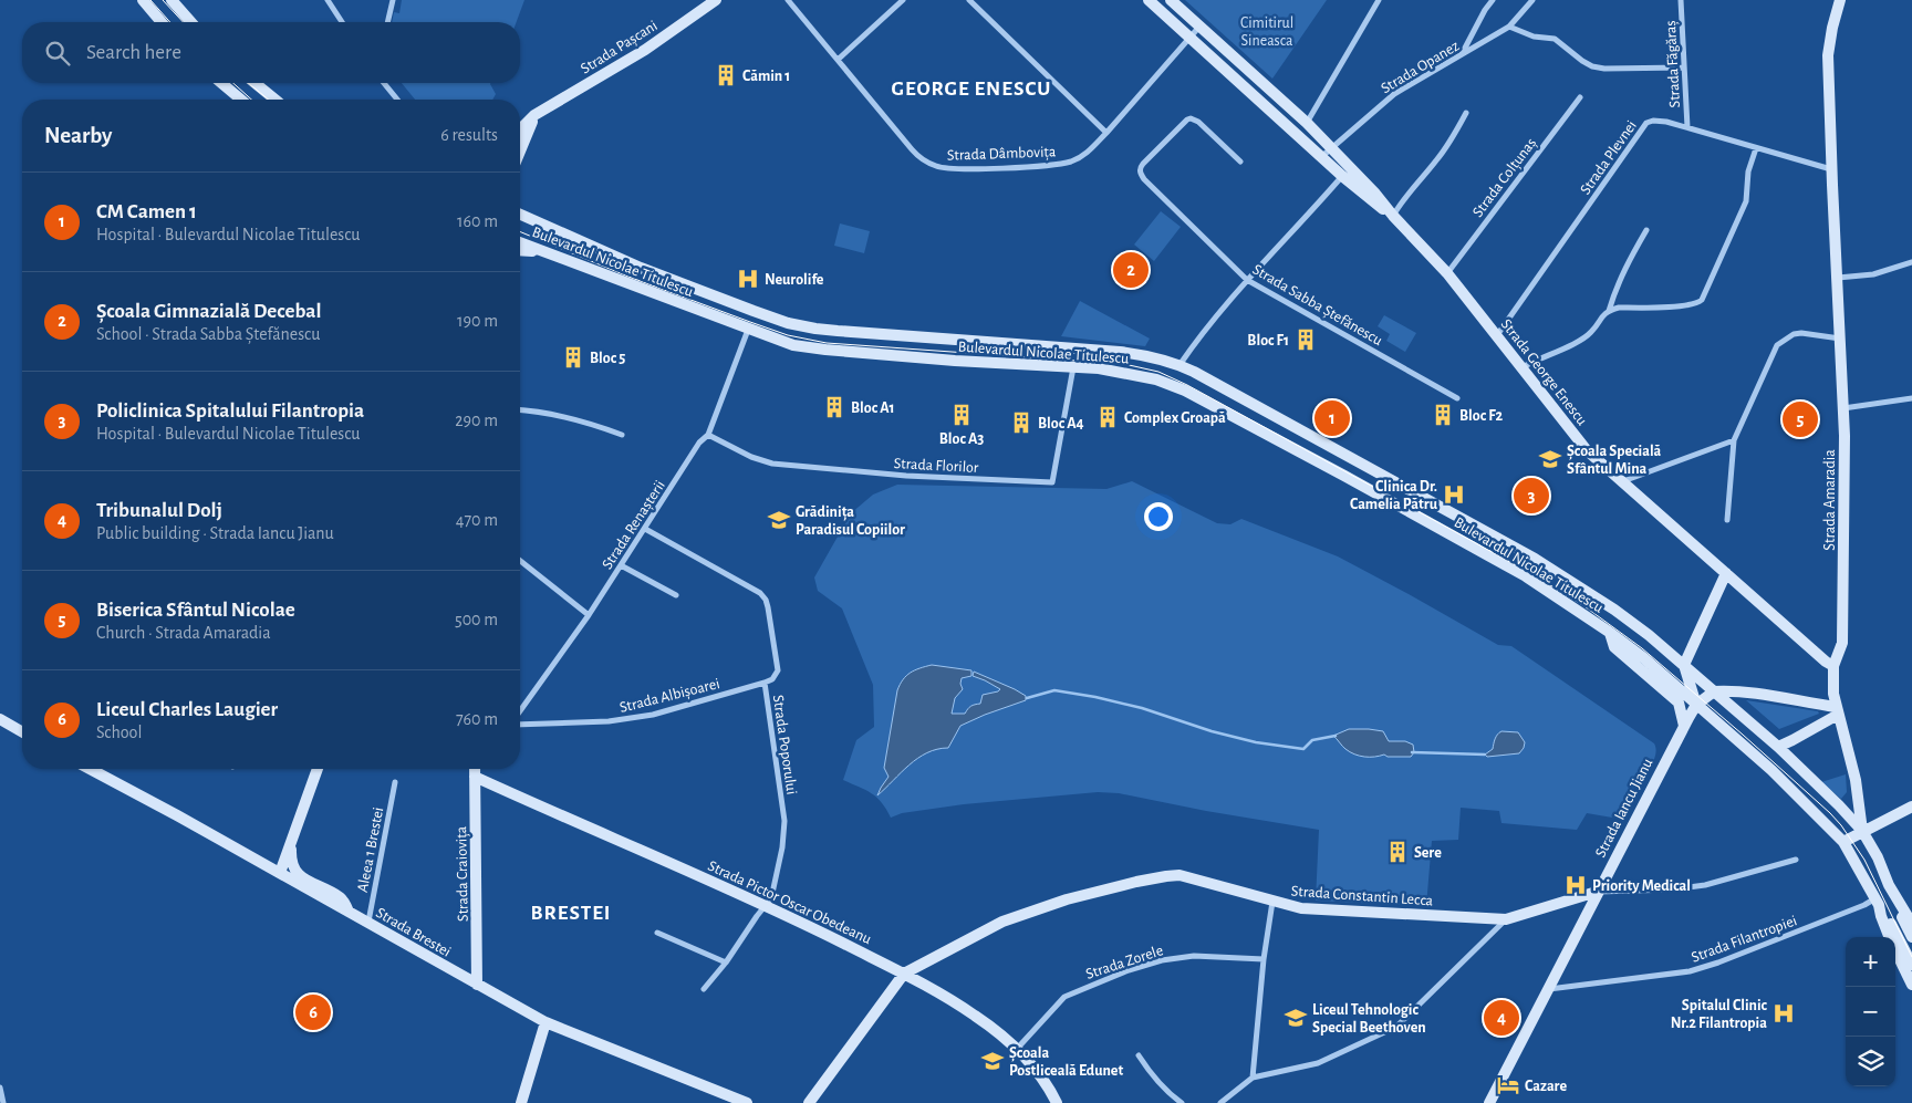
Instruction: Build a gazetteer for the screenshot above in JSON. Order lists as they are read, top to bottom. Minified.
{"streets":{"main road":["Strada Pașcani","Bulevardul Nicolae Titulescu","Strada George Enescu","Strada Amaradia","Strada Iancu Jianu","Strada Craiovița","Strada Constantin Lecca","Strada Pictor Oscar Obedeanu","Strada Brestei"],"street":["Strada Făgăraș","Strada Opanez","Strada Dâmbovița","Strada Plevnei","Strada Colțunaș","Strada Sabba Ștefănescu","Strada Florilor","Strada Renașterii","Strada Albișoarei","Strada Poporului","Aleea 1 Brestei","Strada Filantropiei","Strada Zorele"]},"crossings":[["Strada Făgăraș","Strada Plevnei"],["Strada Opanez","Strada George Enescu"],["Strada Dâmbovița","Strada George Enescu"],["Strada Plevnei","Strada George Enescu"],["Strada Plevnei","Strada Amaradia"],["Strada Colțunaș","Strada George Enescu"],["Bulevardul Nicolae Titulescu","Strada Florilor"],["Bulevardul Nicolae Titulescu","Strada Amaradia"],["Bulevardul Nicolae Titulescu","Strada Renașterii"],["Bulevardul Nicolae Titulescu","Strada Iancu Jianu"],["Bulevardul Nicolae Titulescu","Strada Filantropiei"],["Strada George Enescu","Strada Amaradia"],["Strada Florilor","Strada Renașterii"],["Strada Renașterii","Strada Poporului"],["Strada Albișoarei","Strada Poporului"],["Strada Poporului","Strada Pictor Oscar Obedeanu"],["Strada Iancu Jianu","Strada Constantin Lecca"],["Strada Iancu Jianu","Strada Filantropiei"],["Aleea 1 Brestei","Strada Brestei"],["Strada Craiovița","Strada Pictor Oscar Obedeanu"],["Strada Craiovița","Strada Brestei"],["Strada Constantin Lecca","Strada Pictor Oscar Obedeanu"],["Strada Pictor Oscar Obedeanu","Strada Zorele"]],"districts":["GEORGE ENESCU","BRESTEI"],"parks":["Cimitirul Sineasca"],"places":{"building":["Cămin 1","Bloc F1","Bloc 5","Bloc A1","Bloc A3","Bloc F2","Complex Groapă","Bloc A4","Sere"],"hospital":["Neurolife","Clinica Dr. Camelia Pătru","Priority Medical","Spitalul Clinic Nr.2 Filantropia"],"school or university":["Școala Specială Sfântul Mina","Grădinița Paradisul Copiilor","Liceul Tehnologic Special Beethoven","Școala Postliceală Edunet"],"hotel":["Cazare"]},"page":{"search":"Search here","heading":["Nearby","6 results"],"list":[{"mark":"1","name":"CM Camen 1","note":"Hospital · Bulevardul Nicolae Titulescu","value":"160 m"},{"mark":"2","name":"Școala Gimnazială Decebal","note":"School · Strada Sabba Ștefănescu","value":"190 m"},{"mark":"3","name":"Policlinica Spitalului Filantropia","note":"Hospital · Bulevardul Nicolae Titulescu","value":"290 m"},{"mark":"4","name":"Tribunalul Dolj","note":"Public building · Strada Iancu Jianu","value":"470 m"},{"mark":"5","name":"Biserica Sfântul Nicolae","note":"Church · Strada Amaradia","value":"500 m"},{"mark":"6","name":"Liceul Charles Laugier","note":"School","value":"760 m"}],"pins":["2","1","5","3","6","4"],"map_buttons":["+","−"]}}
